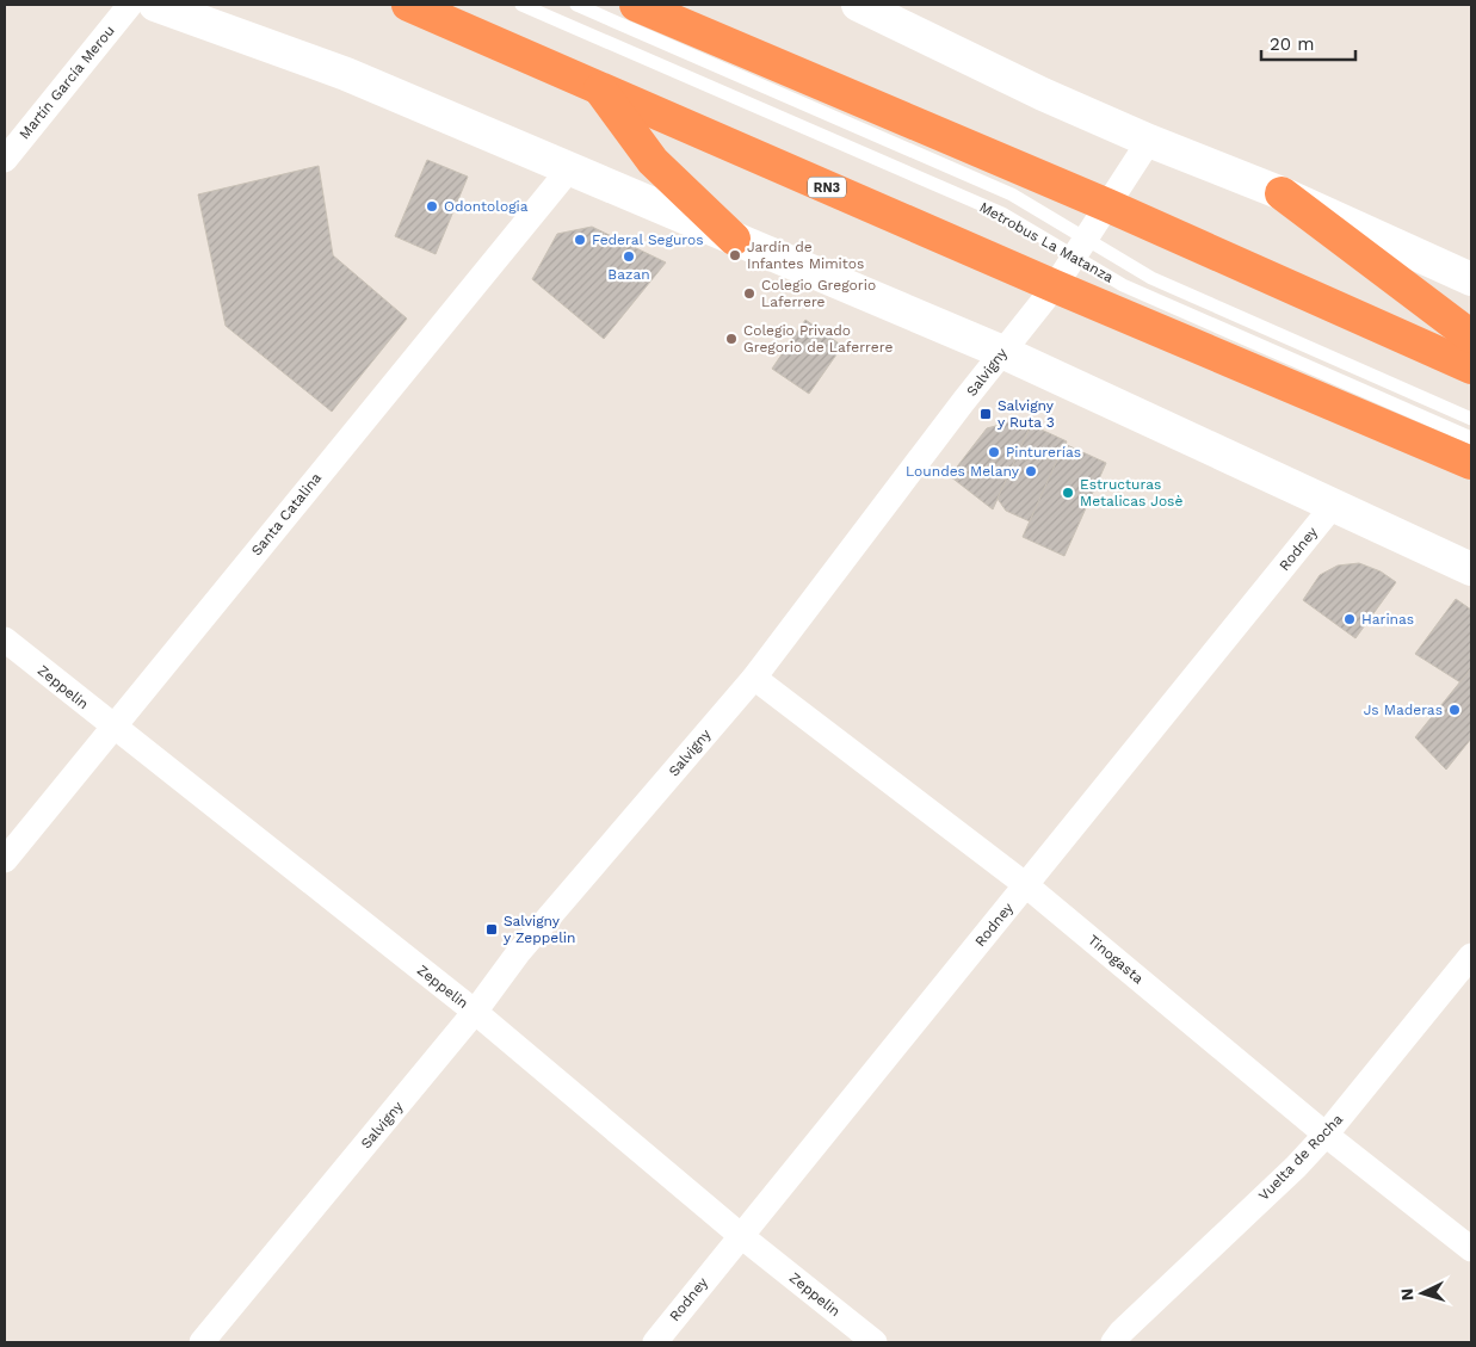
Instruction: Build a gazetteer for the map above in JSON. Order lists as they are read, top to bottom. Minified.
{"streets":{"highway":["RN3"],"street":["Martín García Merou","Salvigny","Santa Catalina","Rodney","Zeppelin","Tinogasta","Vuelta de Rocha"],"lane":["Metrobus La Matanza"]},"crossings":[["RN3","Salvigny"],["Metrobus La Matanza","Salvigny"],["Salvigny","Zeppelin"],["Salvigny","Tinogasta"],["Santa Catalina","Zeppelin"],["Rodney","Zeppelin"],["Rodney","Tinogasta"],["Tinogasta","Vuelta de Rocha"]],"places":{"other":["Odontologia","Federal Seguros","Jardín de Infantes Mimitos","Bazan","Colegio Gregorio Laferrere","Colegio Privado Gregorio de Laferrere","Pinturerías","Loundes Melany","Estructuras Metalicas Josè","Harinas","Js Maderas"],"transit":["Salvigny y Ruta 3","Salvigny y Zeppelin"]},"scale_bar":"20 m","north":"left"}
